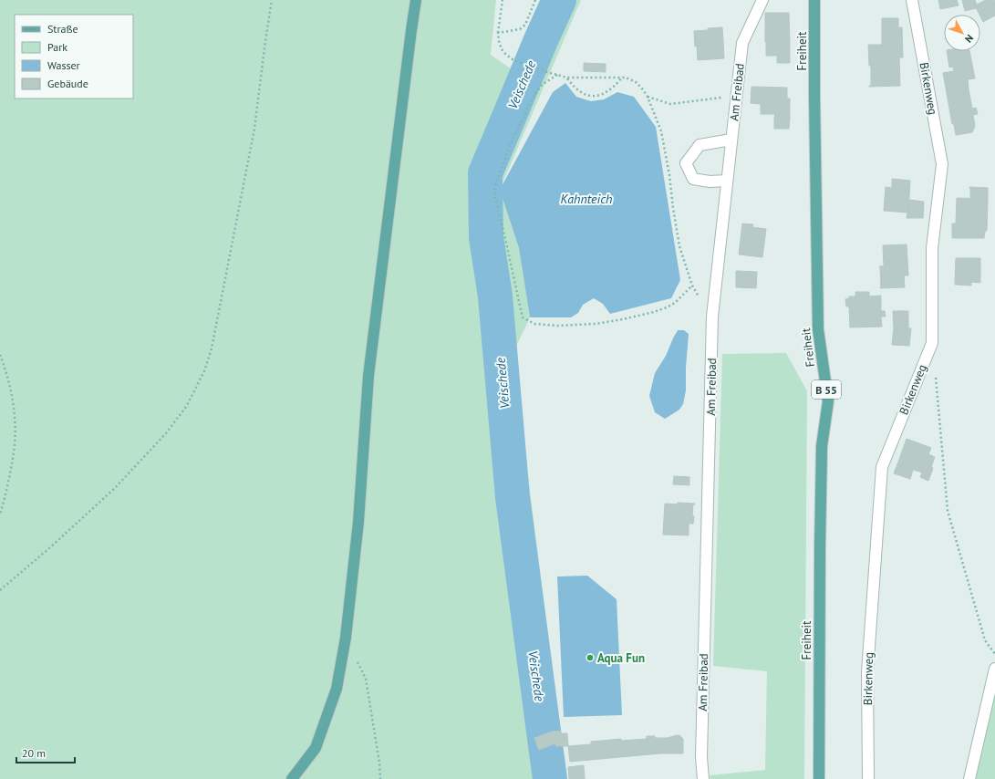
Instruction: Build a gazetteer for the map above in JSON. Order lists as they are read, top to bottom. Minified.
{"streets":{"main road":["Freiheit","B 55"],"street":["Birkenweg","Am Freibad"]},"water":["Veischede","Kahnteich"],"places":["Aqua Fun"],"legend":["Straße","Park","Wasser","Gebäude"],"scale_bar":"20 m","north":"bottom right"}
